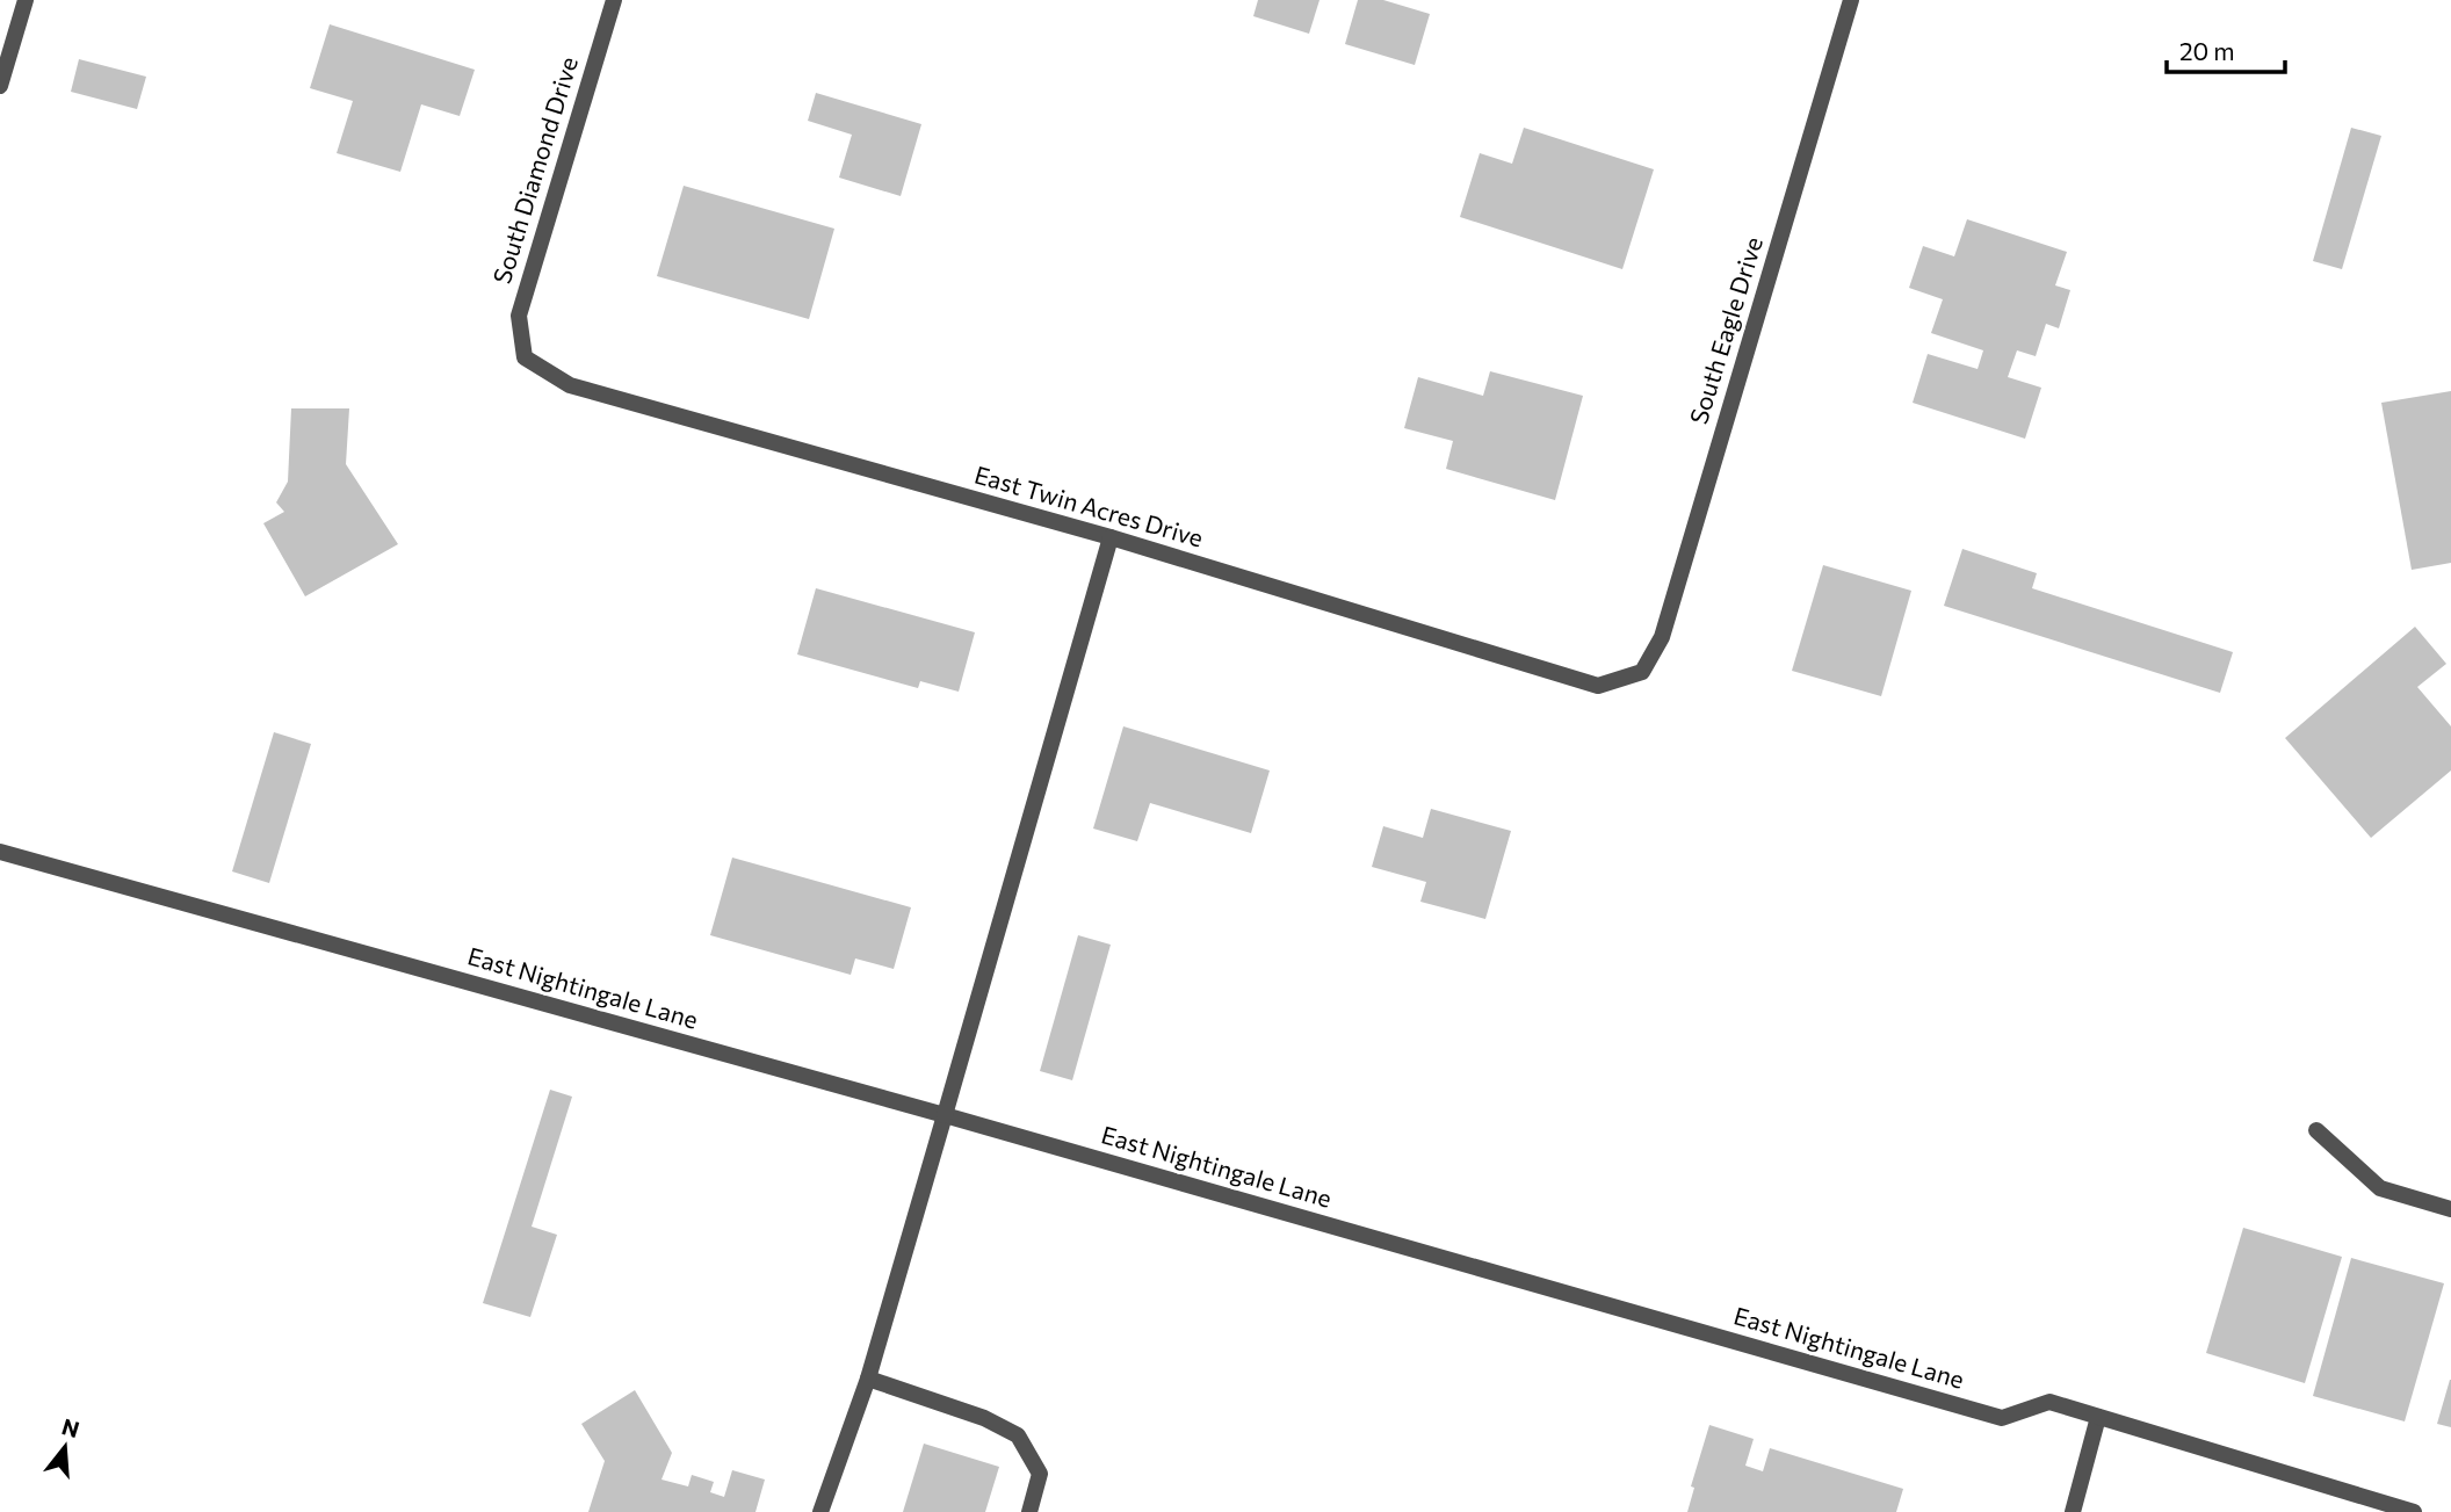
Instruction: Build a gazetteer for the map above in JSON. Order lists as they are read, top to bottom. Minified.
{"streets":{"street":["South Diamond Drive","South Eagle Drive","East Twin Acres Drive","East Nightingale Lane"]},"crossings":[["South Diamond Drive","East Twin Acres Drive"],["South Eagle Drive","East Twin Acres Drive"]],"scale_bar":"20 m","north":"top"}
